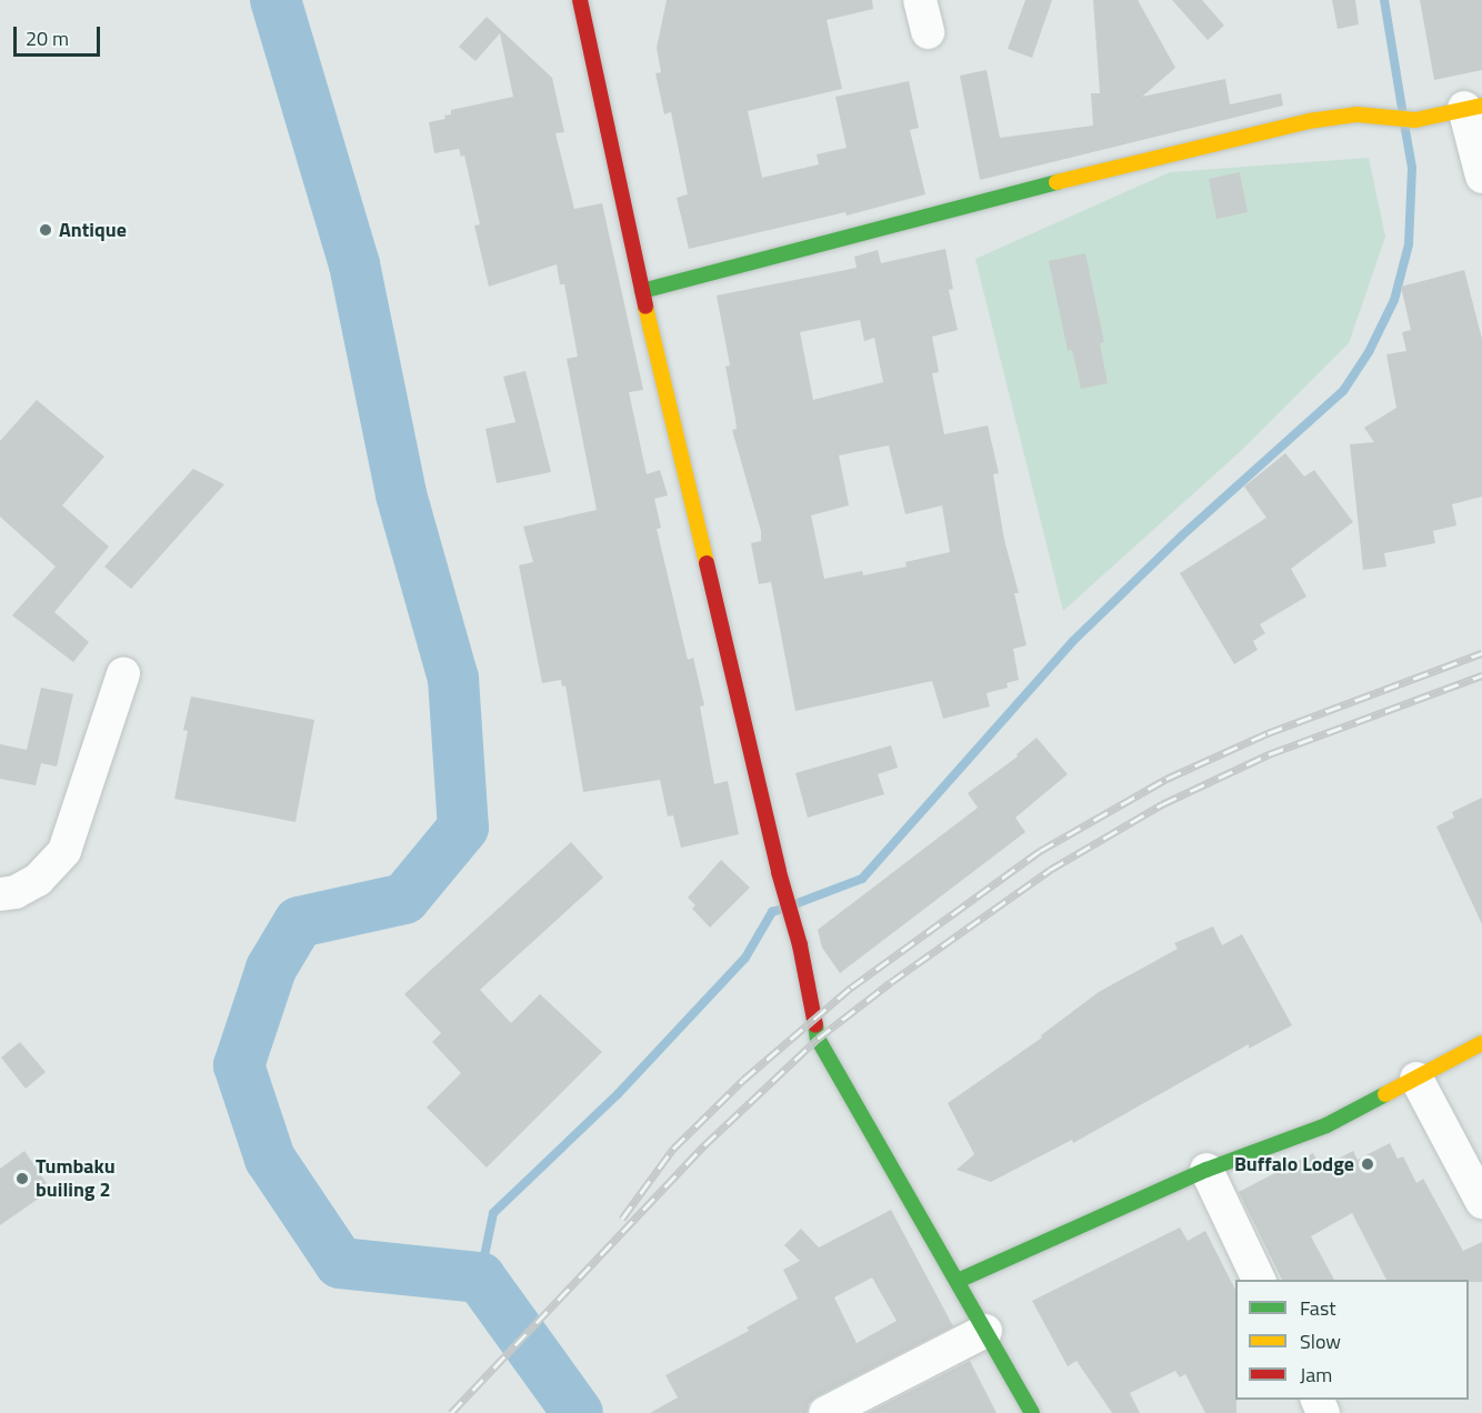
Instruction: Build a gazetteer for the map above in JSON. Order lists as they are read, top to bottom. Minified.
{"places":["Antique","Buffalo Lodge","Tumbaku builing 2"],"legend":["Fast","Slow","Jam"],"scale_bar":"20 m"}
